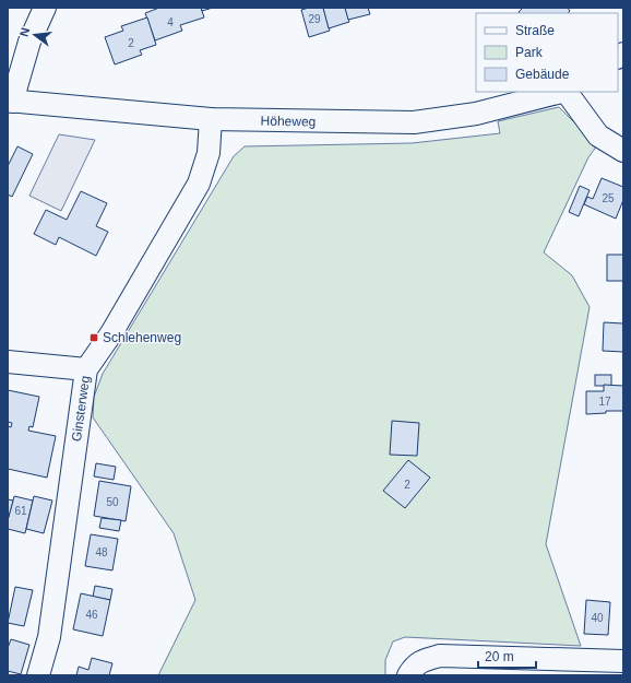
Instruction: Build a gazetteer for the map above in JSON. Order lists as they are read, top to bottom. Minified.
{"streets":{"street":["Höheweg","Ginsterweg"]},"crossings":[["Höheweg","Ginsterweg"]],"places":{"transit":["Schlehenweg"]},"house_numbers":["29","4","2","25","17","2","50","61","48","46","40"],"legend":["Straße","Park","Gebäude"],"scale_bar":"20 m","north":"left"}
